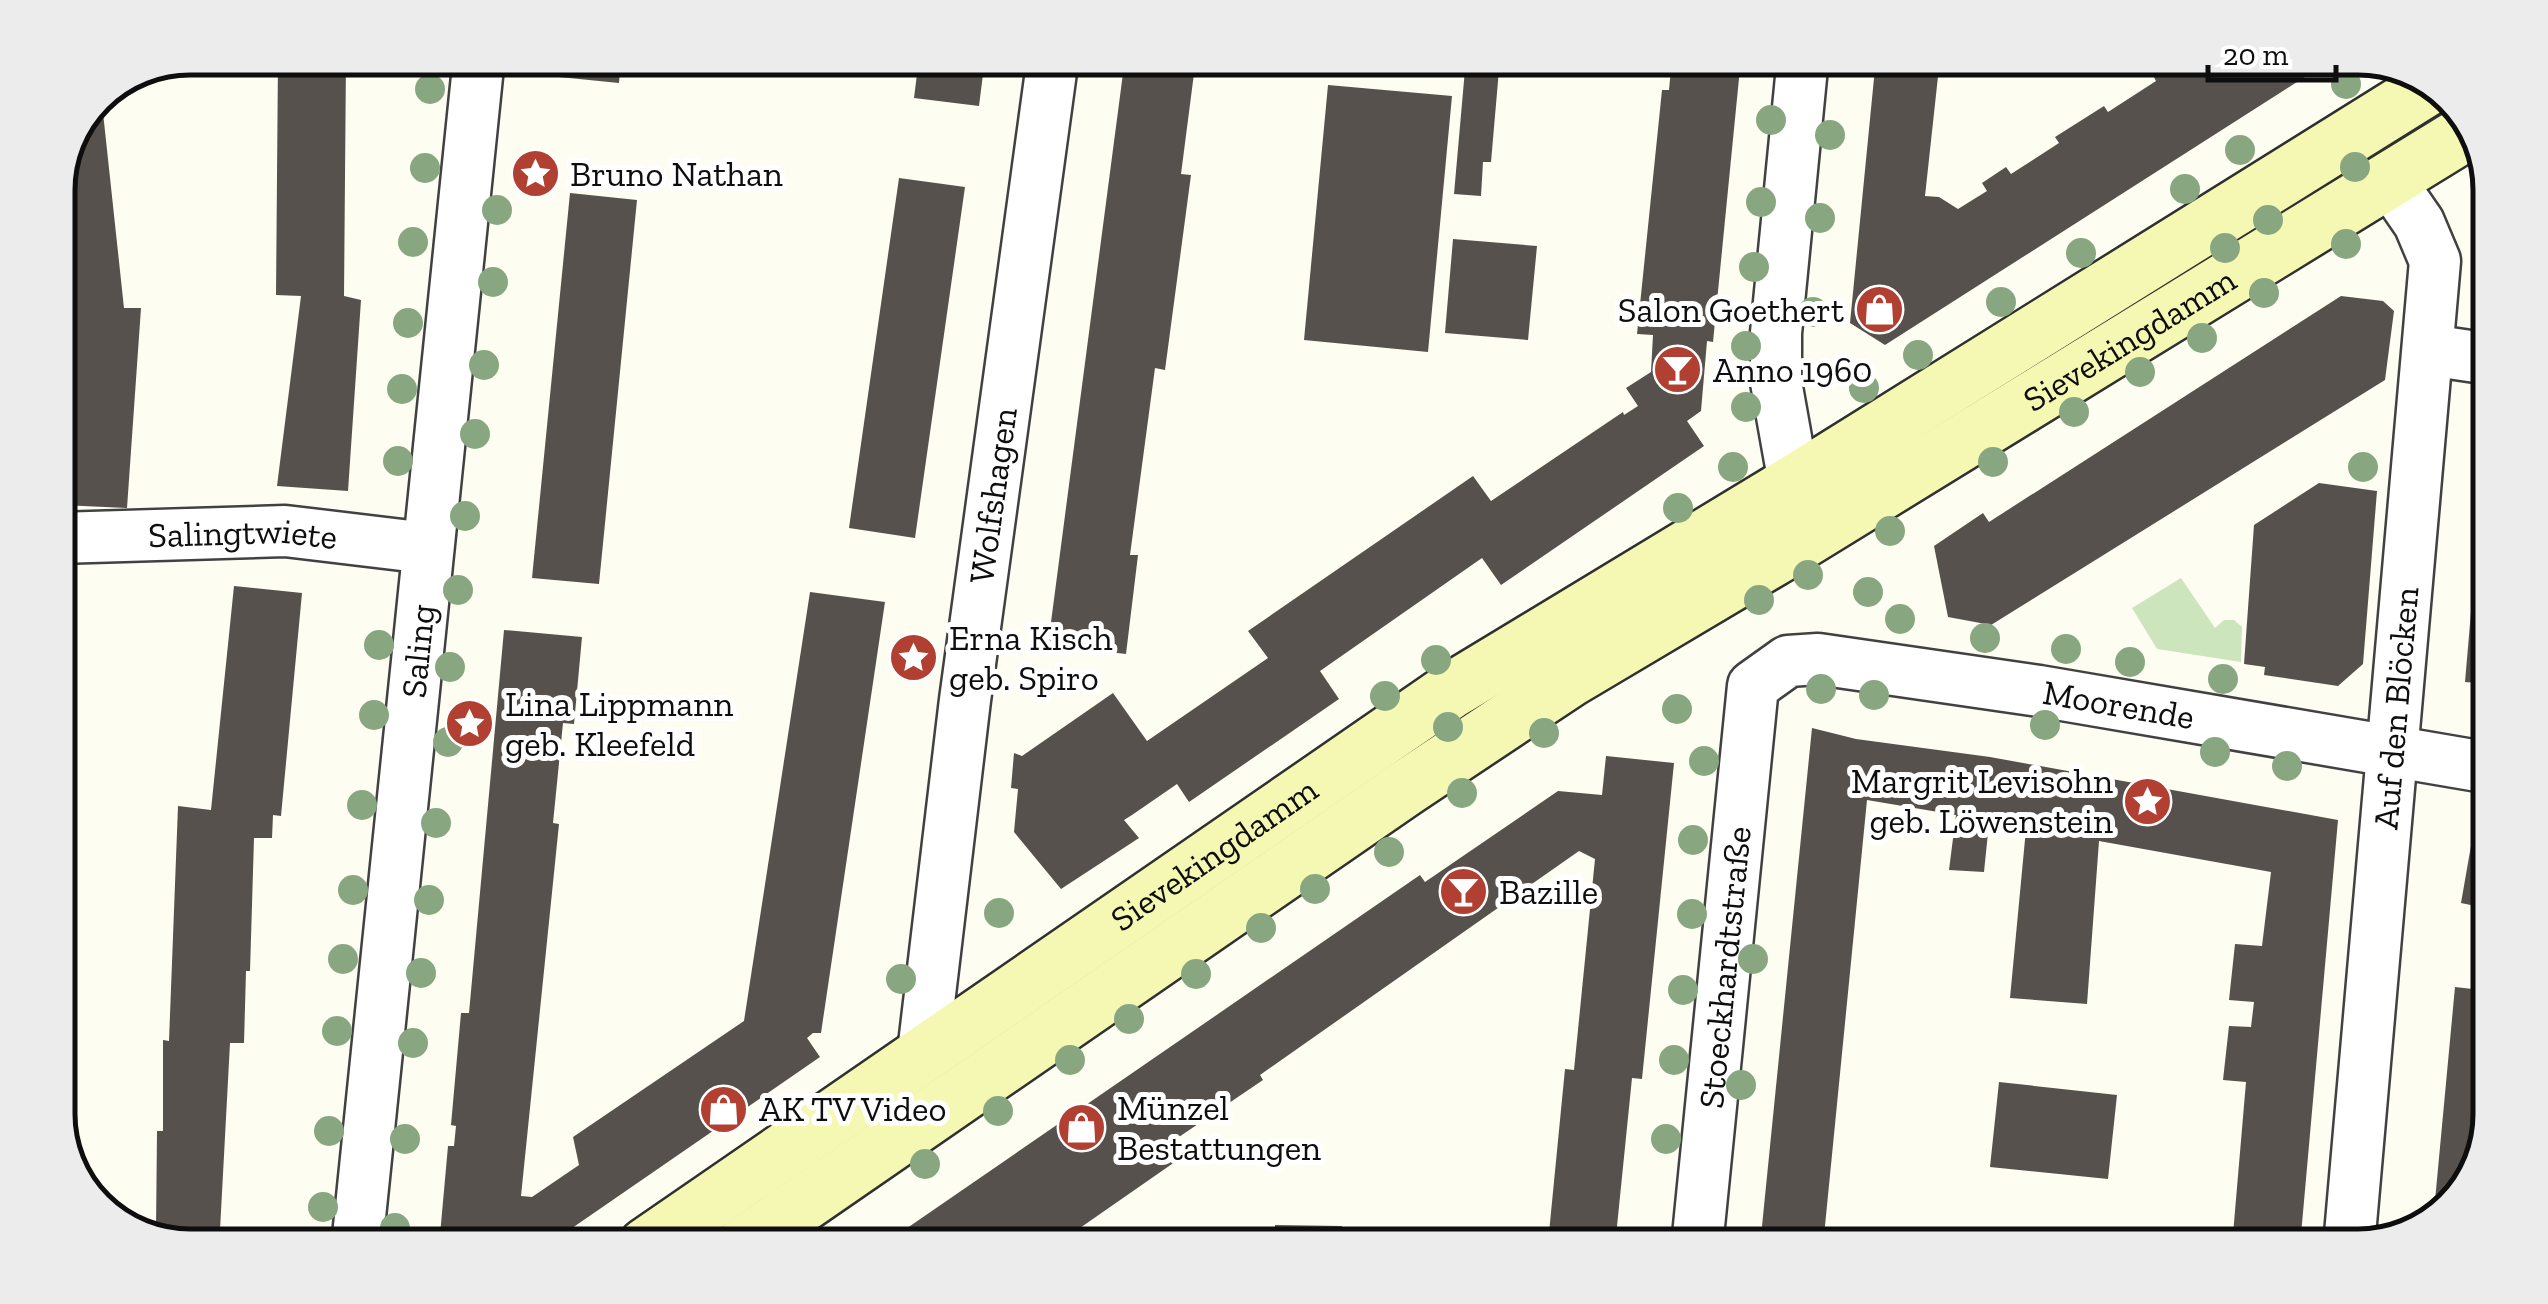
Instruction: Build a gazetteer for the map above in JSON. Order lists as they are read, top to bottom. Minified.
{"streets":{"street":["Sievekingdamm","Wolfshagen","Salingtwiete","Saling","Moorende","Auf den Blöcken","Stoeckhardtstraße"]},"crossings":[["Sievekingdamm","Wolfshagen"],["Sievekingdamm","Auf den Blöcken"],["Salingtwiete","Saling"],["Moorende","Auf den Blöcken"],["Moorende","Stoeckhardtstraße"]],"places":{"place":["Bruno Nathan","Erna Kisch geb. Spiro","Lina Lippmann geb. Kleefeld","Margrit Levisohn geb. Löwenstein"],"shop":["Salon Goethert","AK TV Video","Münzel Bestattungen"],"bar":["Anno 1960","Bazille"]},"scale_bar":"20 m"}
